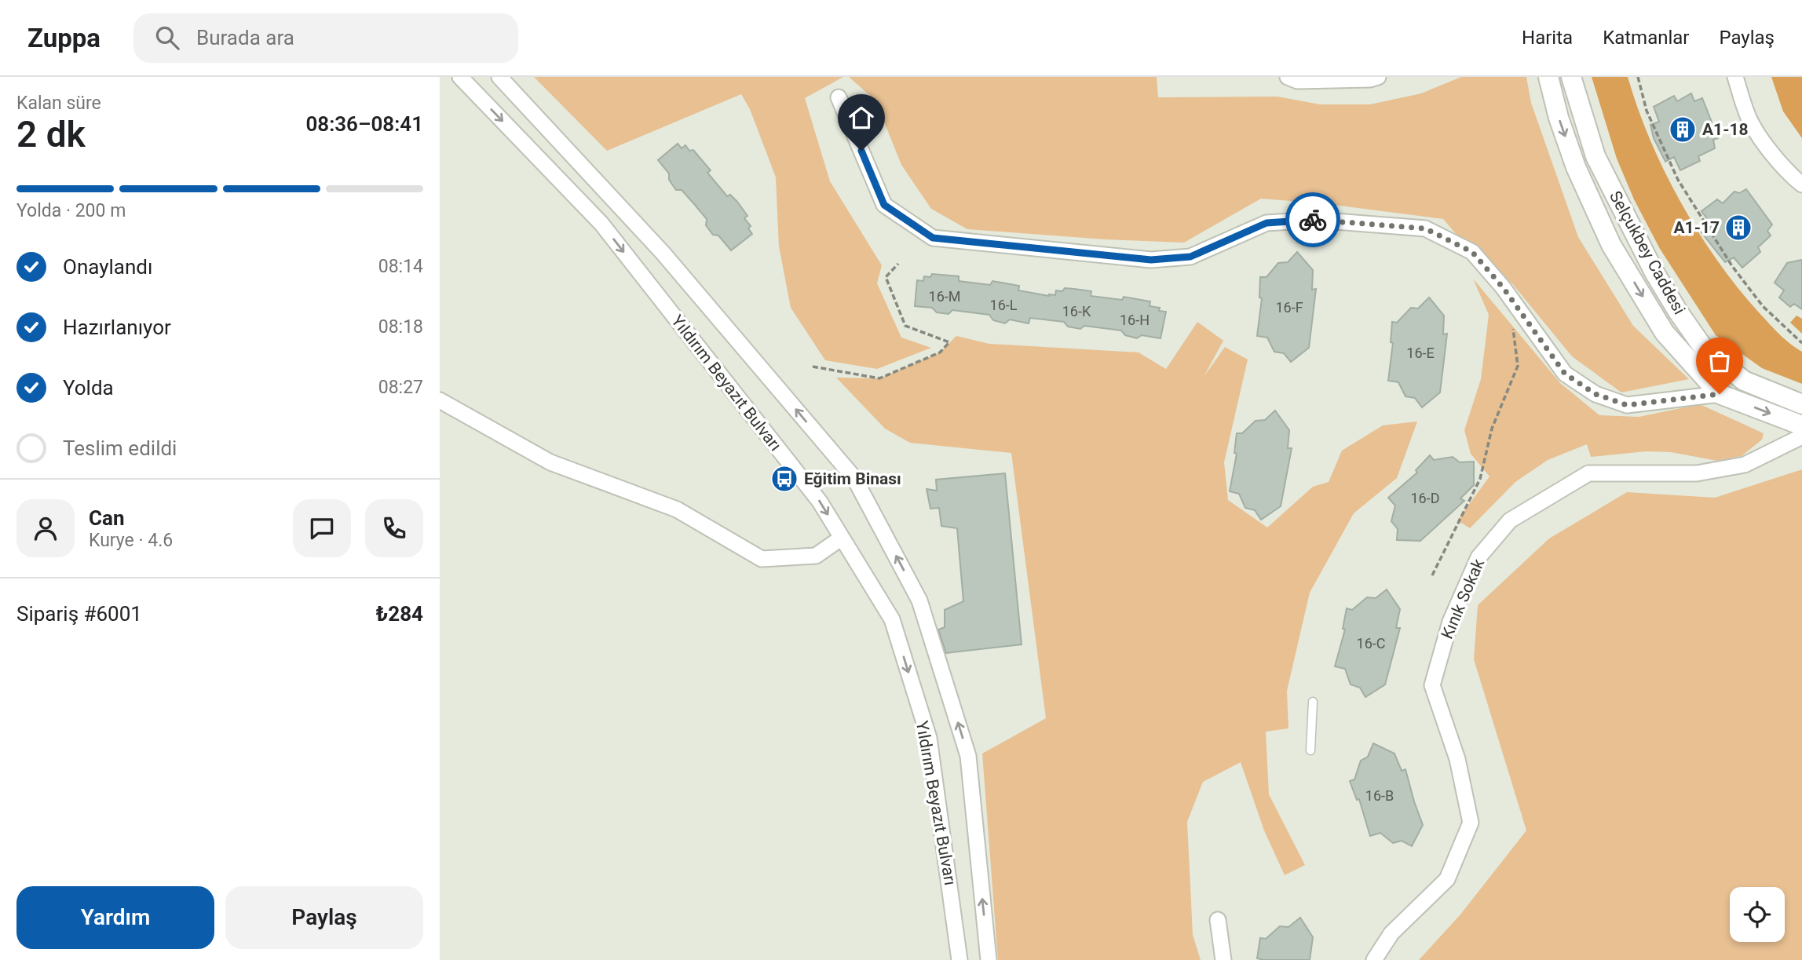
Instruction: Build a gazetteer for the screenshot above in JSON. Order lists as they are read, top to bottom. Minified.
{"streets":{"street":["Selçukbey Caddesi","Yıldırım Beyazıt Bulvarı","Kınık Sokak"]},"places":{"building":["A1-18","A1-17"],"bus stop":["Eğitim Binası"]},"house_numbers":["16-M","16-L","16-F","16-K","16-H","16-E","16-D","16-C","16-B"],"page":{"header":"Zuppa","search":"Burada ara","nav":["Harita","Katmanlar","Paylaş"],"heading":["2 dk","Kalan süre","08:36–08:41"],"panel":["Can","Kurye · 4.6","Sipariş #6001","₺284"],"bar":"Yolda · 200 m","list":[["Onaylandı","08:14"],["Hazırlanıyor","08:18"],["Yolda","08:27"],"Teslim edildi"],"buttons":["Yardım","Paylaş"]}}
